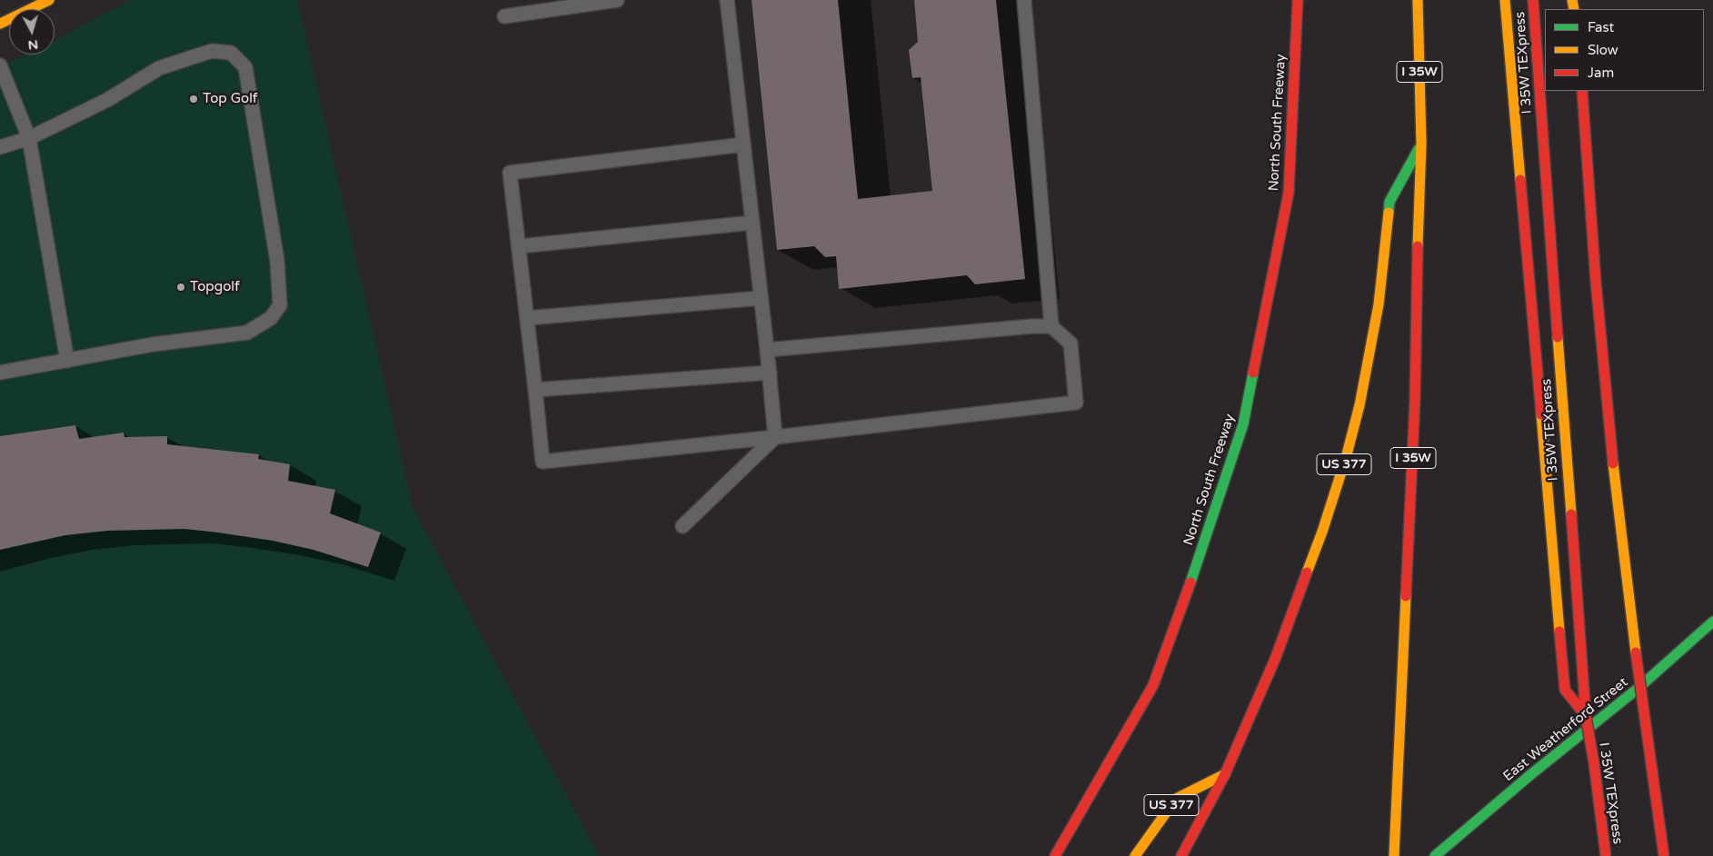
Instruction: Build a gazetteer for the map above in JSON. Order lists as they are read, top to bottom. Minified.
{"streets":{"main road":["I 35W TEXpress","I 35W","North South Freeway","US 377","East Weatherford Street"]},"crossings":[["I 35W","US 377"]],"places":["Top Golf","Topgolf"],"legend":["Fast","Slow","Jam"],"north":"bottom"}
